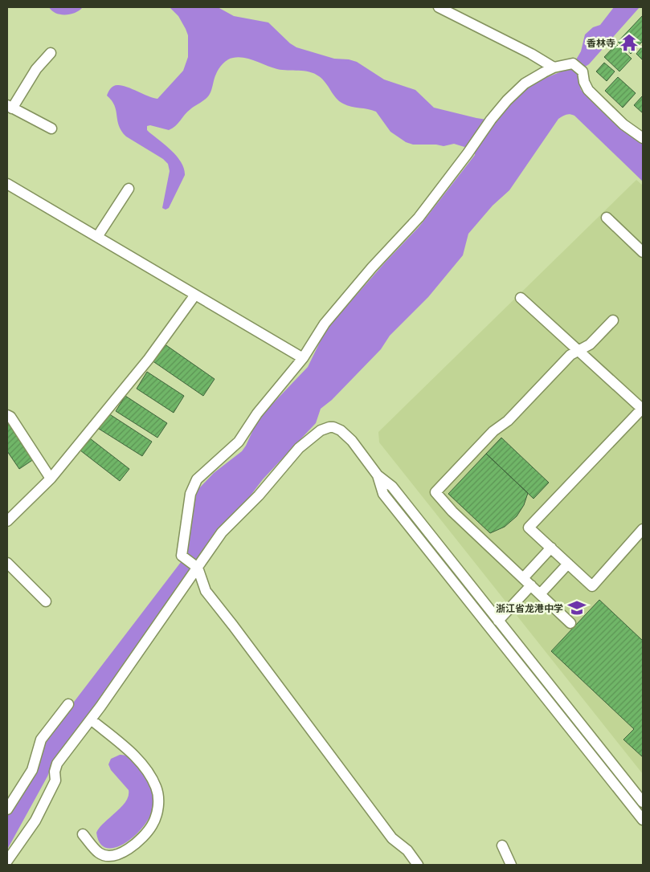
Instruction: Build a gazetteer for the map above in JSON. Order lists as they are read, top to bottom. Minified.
{"places":{"temple":["香林寺"],"school or university":["浙江省龙港中学"]}}
